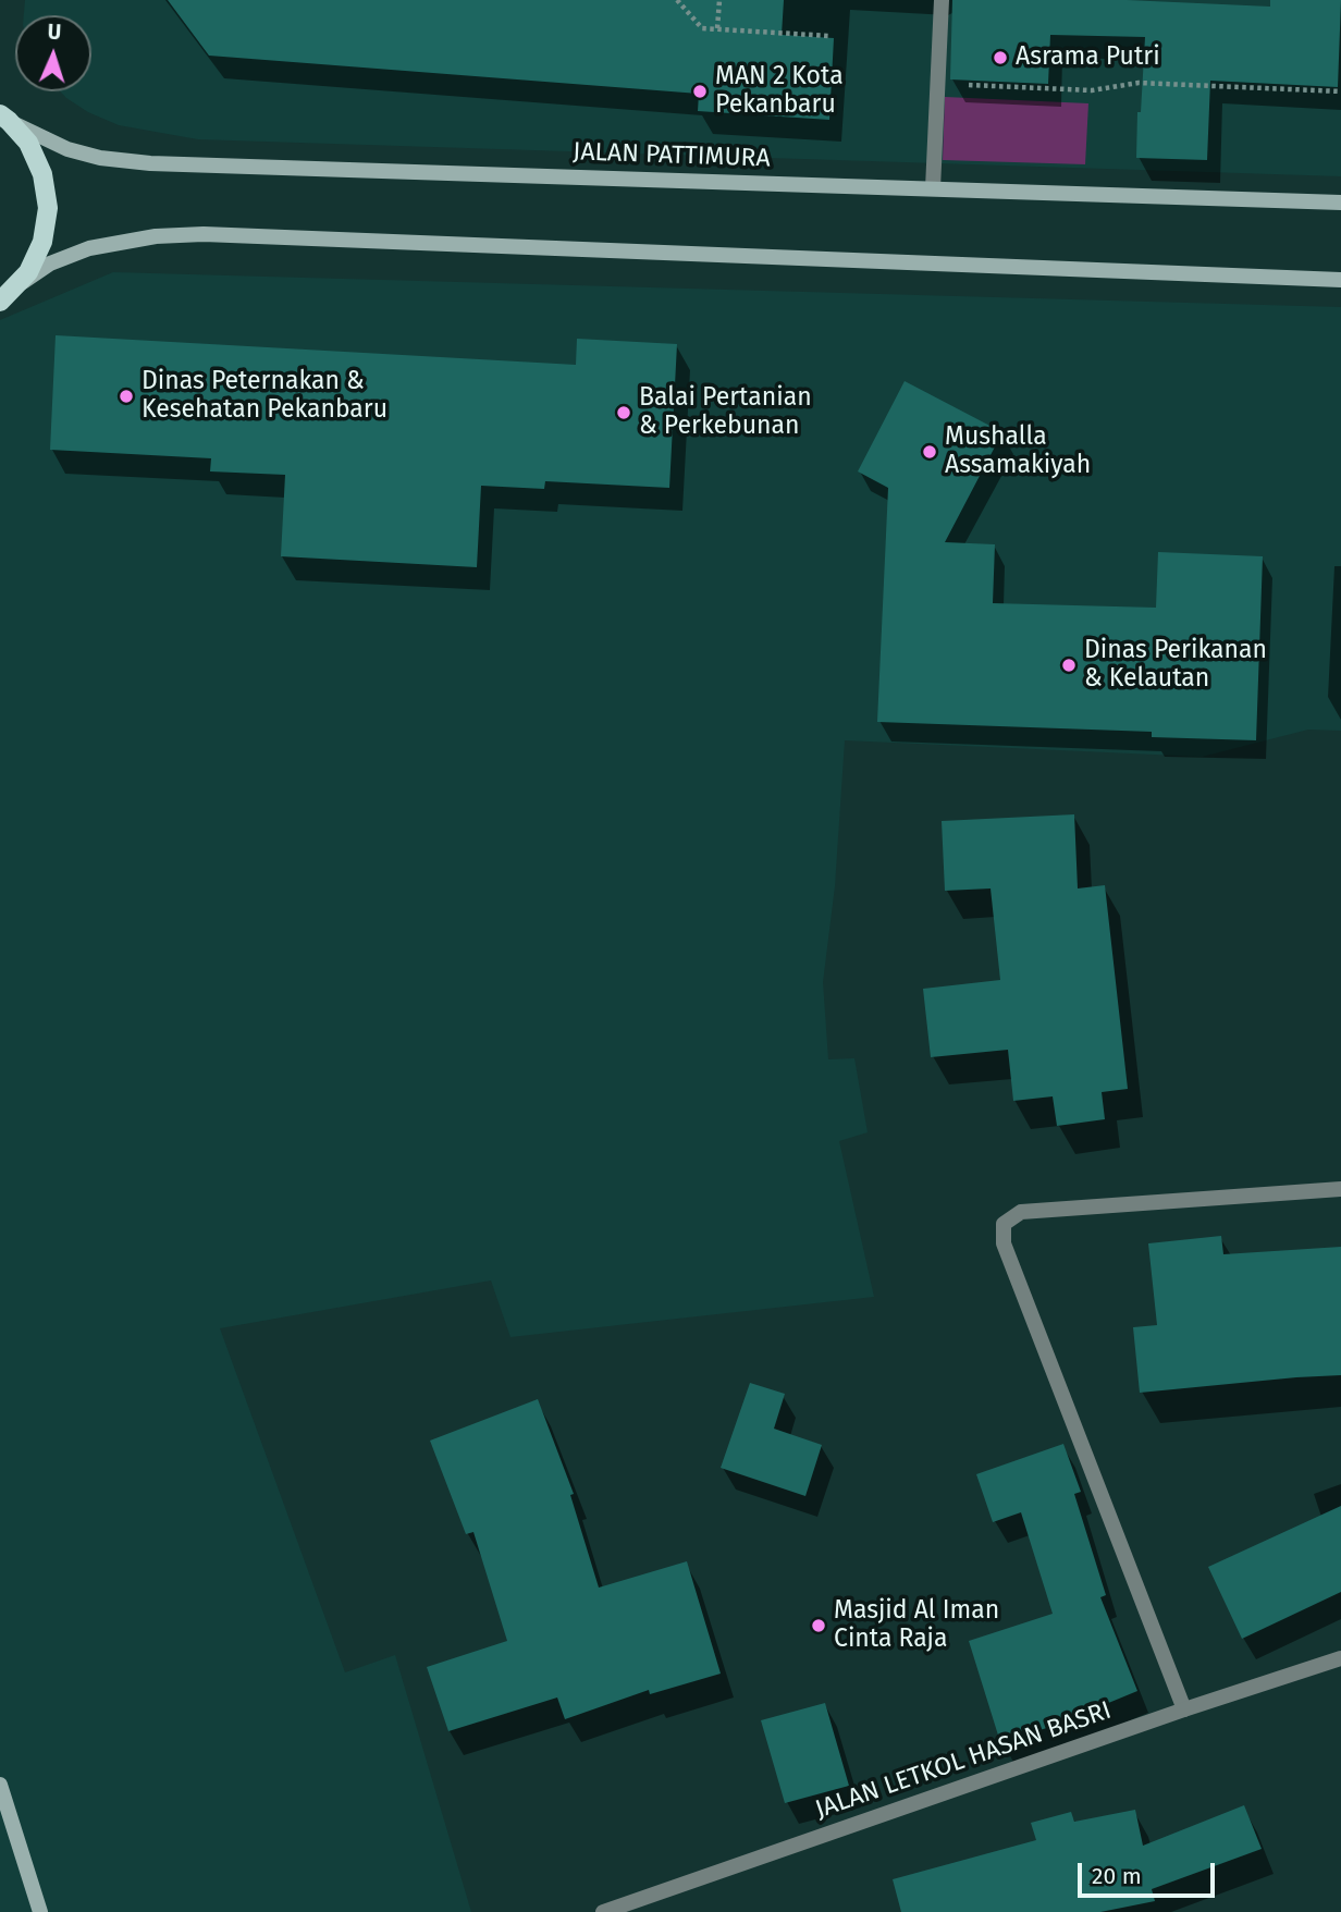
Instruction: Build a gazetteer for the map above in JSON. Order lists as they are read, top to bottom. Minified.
{"streets":{"main road":["JALAN PATTIMURA"],"street":["JALAN LETKOL HASAN BASRI"]},"places":["Asrama Putri","MAN 2 Kota Pekanbaru","Dinas Peternakan & Kesehatan Pekanbaru","Balai Pertanian & Perkebunan","Mushalla Assamakiyah","Dinas Perikanan & Kelautan","Masjid Al Iman Cinta Raja"],"scale_bar":"20 m","north":"top"}
